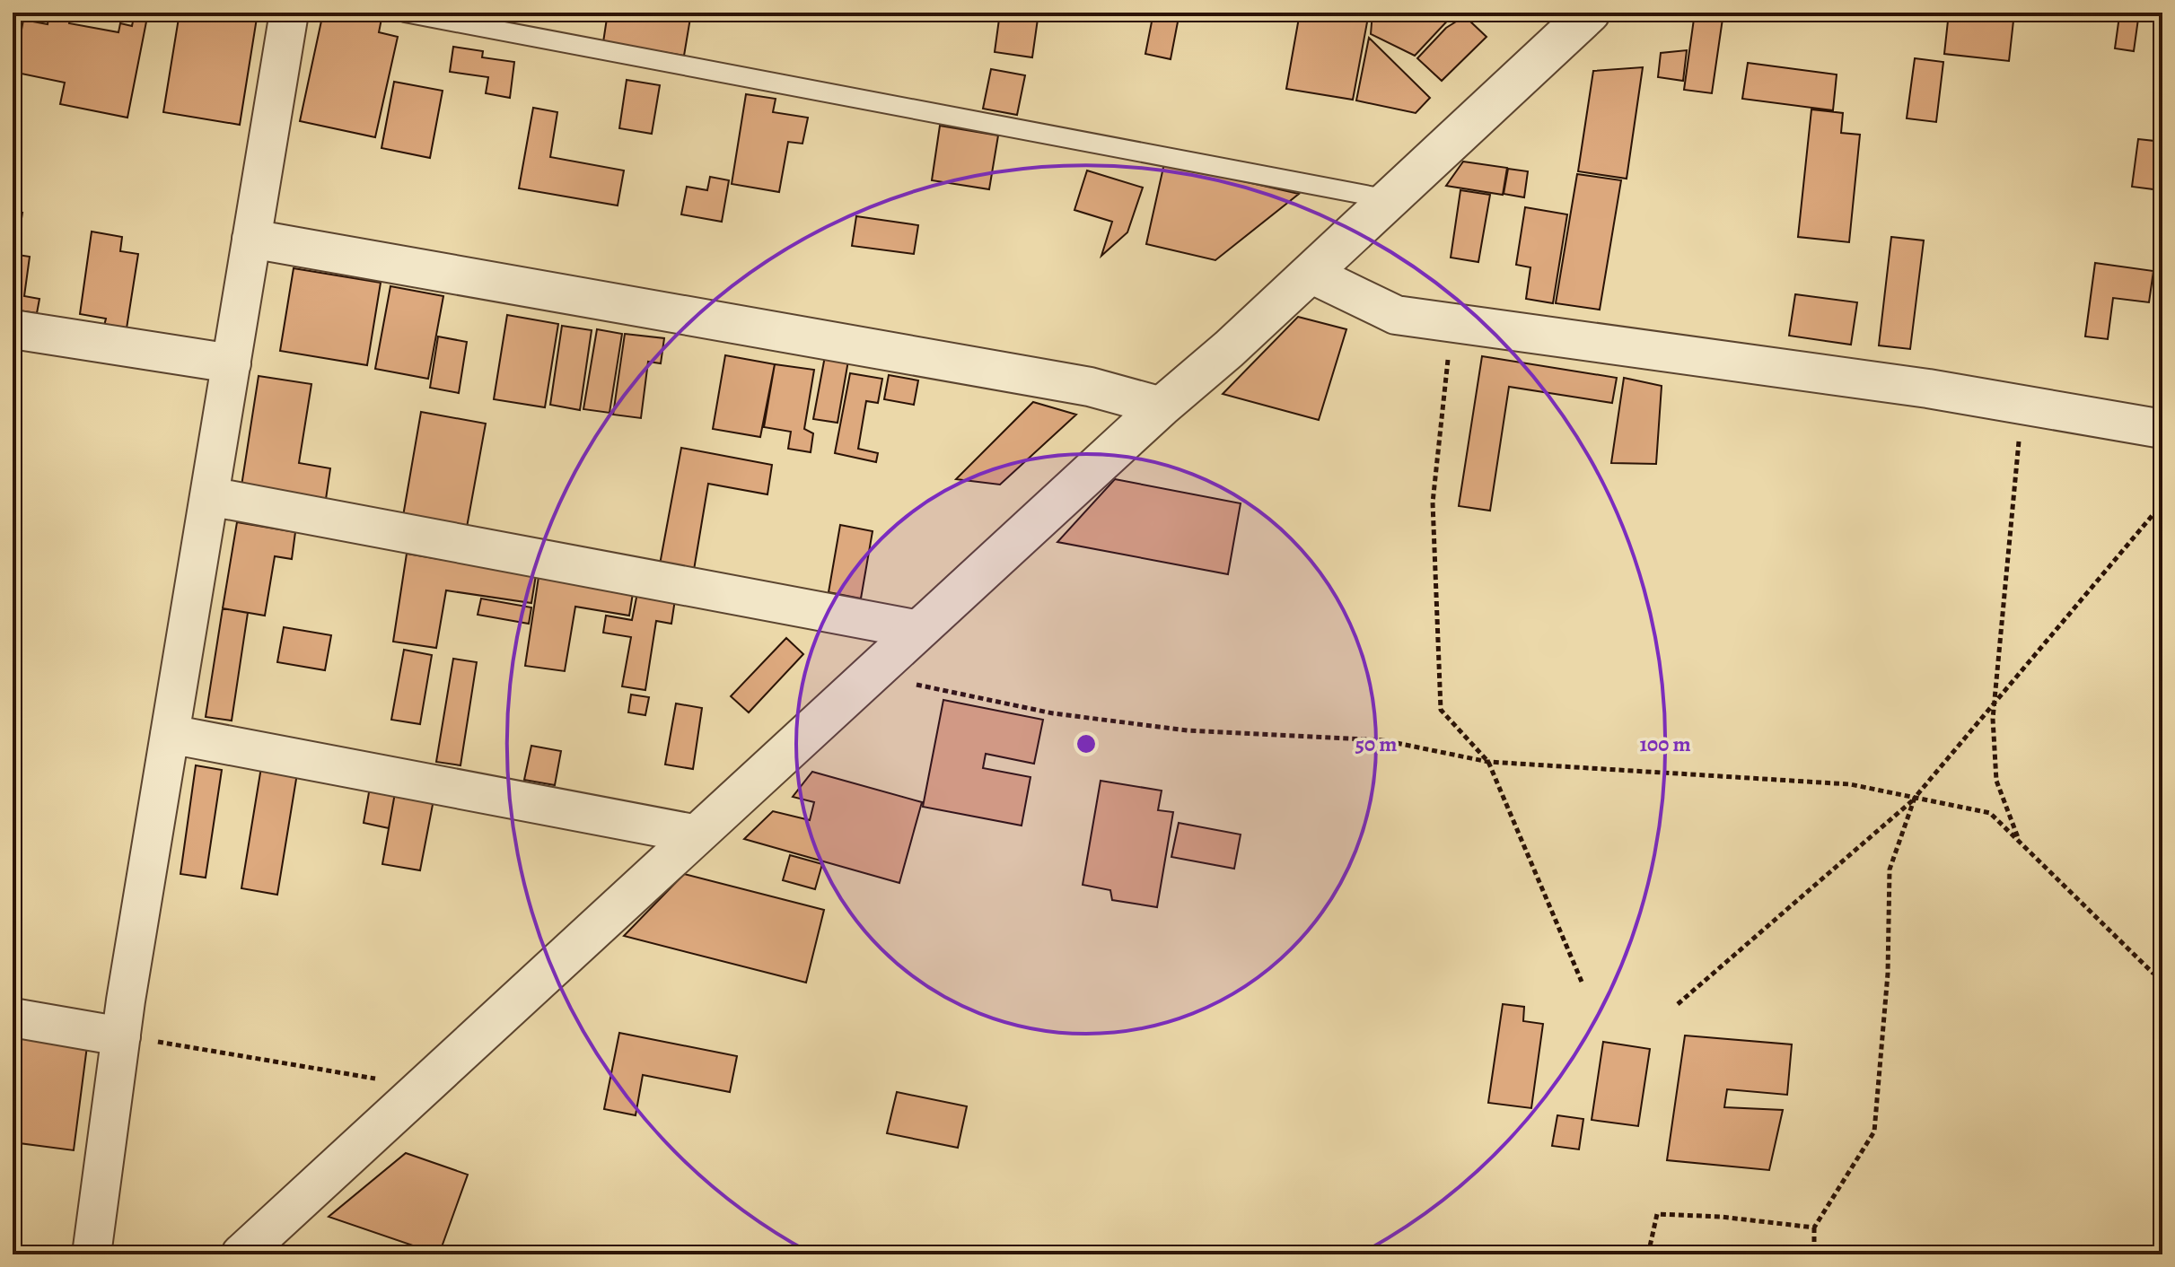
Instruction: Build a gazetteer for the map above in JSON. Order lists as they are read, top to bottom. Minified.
{"rings":["50 m","100 m"]}
